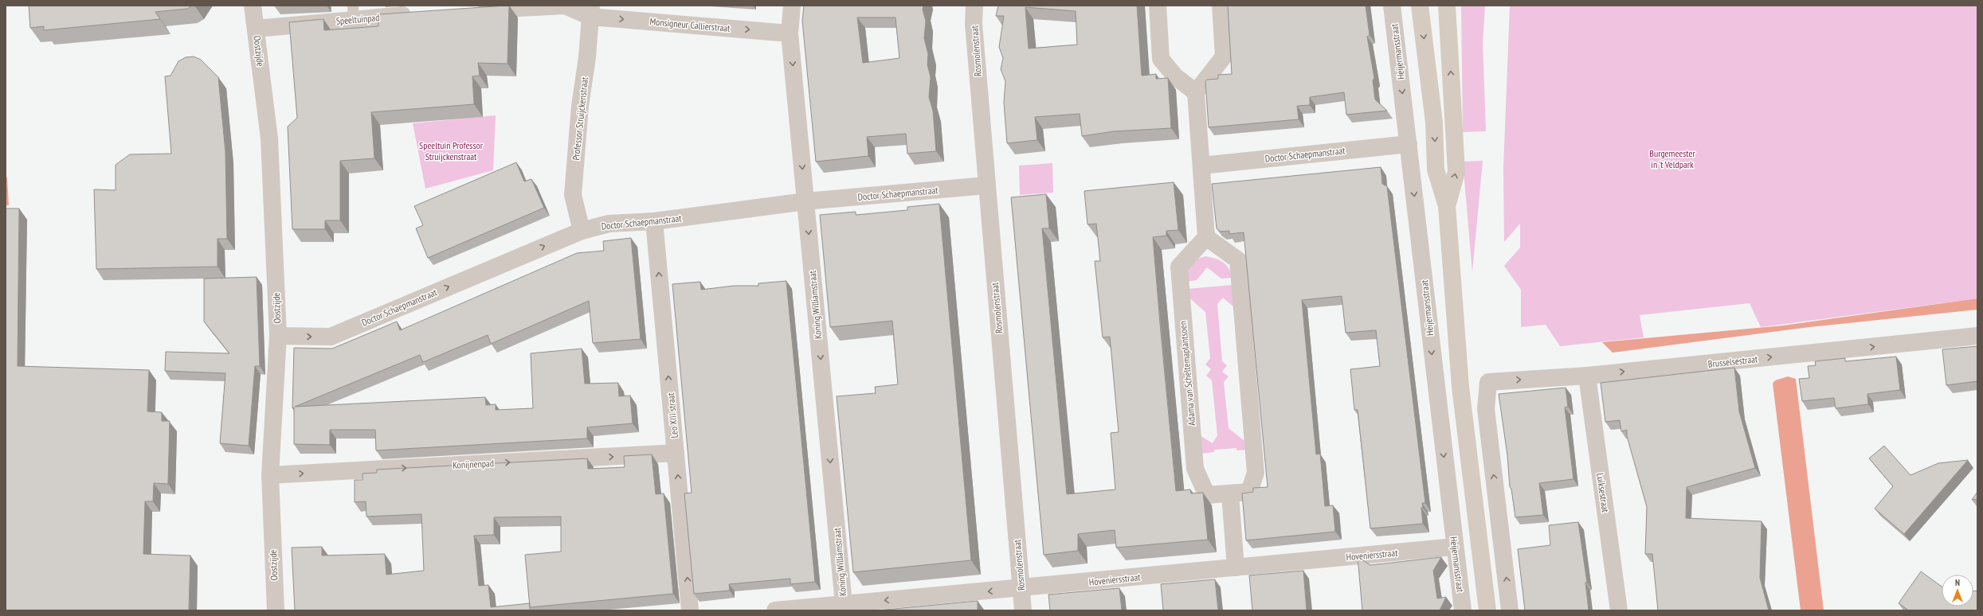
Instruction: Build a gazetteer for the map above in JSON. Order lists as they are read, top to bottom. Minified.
{"streets":{"street":["Speeltuinpad","Monsigneur Callierstraat","Oostzijde","Rosmolenstraat","Heijermansstraat","Professor Struijckenstraat","Doctor Schaepmanstraat","Koning Williamstraat","Brusselsestraat","Adama van Scheltemaplantsoen","Leo XIII straat","Konijnenpad","Luiksestraat","Hoveniersstraat"]},"crossings":[["Speeltuinpad","Oostzijde"],["Monsigneur Callierstraat","Professor Struijckenstraat"],["Monsigneur Callierstraat","Koning Williamstraat"],["Oostzijde","Doctor Schaepmanstraat"],["Oostzijde","Konijnenpad"],["Rosmolenstraat","Doctor Schaepmanstraat"],["Rosmolenstraat","Hoveniersstraat"],["Heijermansstraat","Doctor Schaepmanstraat"],["Heijermansstraat","Hoveniersstraat"],["Professor Struijckenstraat","Doctor Schaepmanstraat"],["Doctor Schaepmanstraat","Koning Williamstraat"],["Doctor Schaepmanstraat","Leo XIII straat"],["Koning Williamstraat","Hoveniersstraat"],["Brusselsestraat","Luiksestraat"],["Leo XIII straat","Konijnenpad"]],"one_way":["Monsigneur Callierstraat","Heijermansstraat","Koning Williamstraat","Leo XIII straat","Konijnenpad"],"parks":["Speeltuin Professor Struijckenstraat","Burgemeester in 't Veldpark"],"north":"top"}
